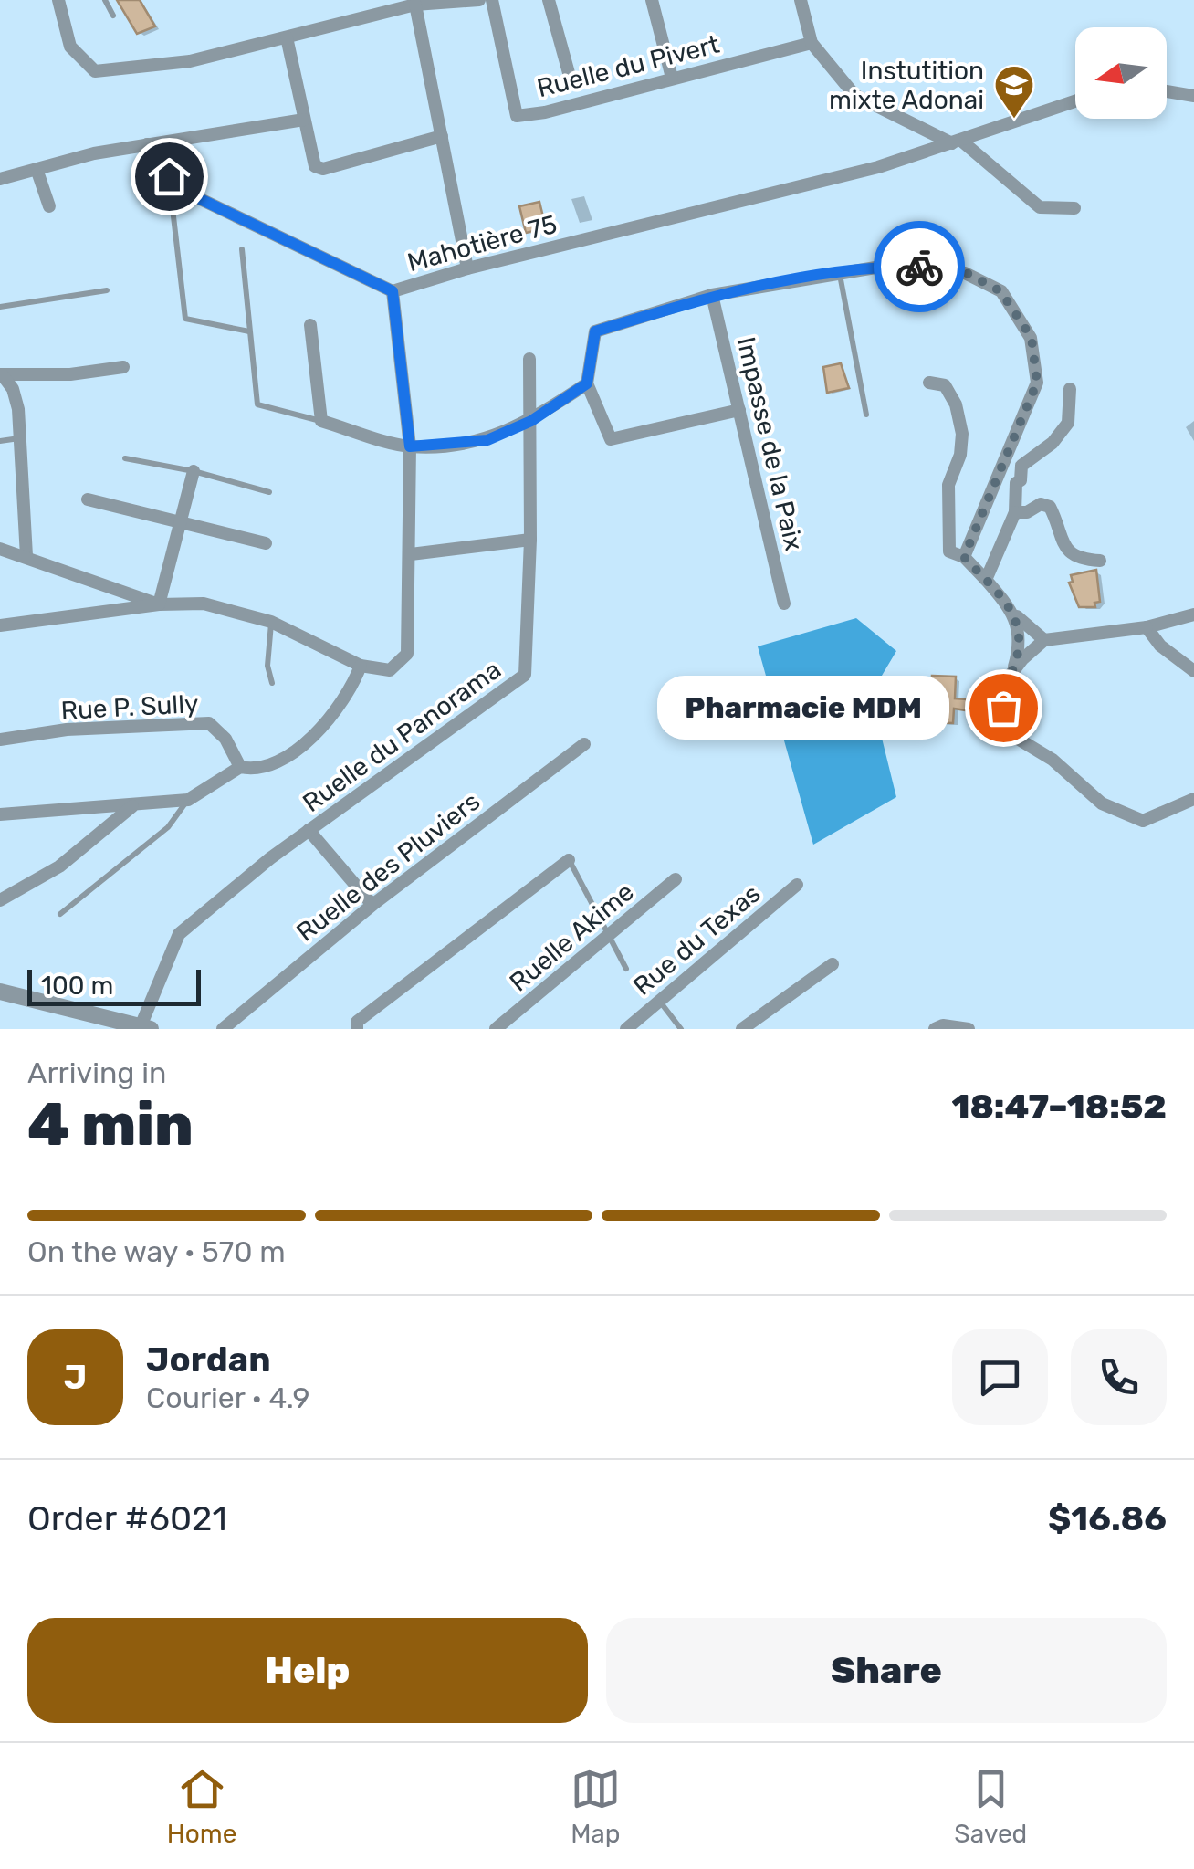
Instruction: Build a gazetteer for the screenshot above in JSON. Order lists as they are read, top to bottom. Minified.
{"streets":{"street":["Ruelle du Pivert","Mahotière 75","Impasse de la Paix","Rue P. Sully","Ruelle du Panorama","Ruelle des Pluviers","Ruelle Akime","Rue du Texas"]},"places":{"school or university":["Instutition mixte Adonai"],"other":["Pharmacie MDM"]},"scale_bar":"100 m","north":"left","page":{"bubble":"Pharmacie MDM","scale":"100 m","heading":["4 min","Arriving in","18:47–18:52"],"panel":["Jordan","Courier · 4.9","Order #6021","$16.86"],"bar":"On the way · 570 m","round":"J","buttons":["Help","Share"],"tabs":["Home","Map","Saved"]}}
